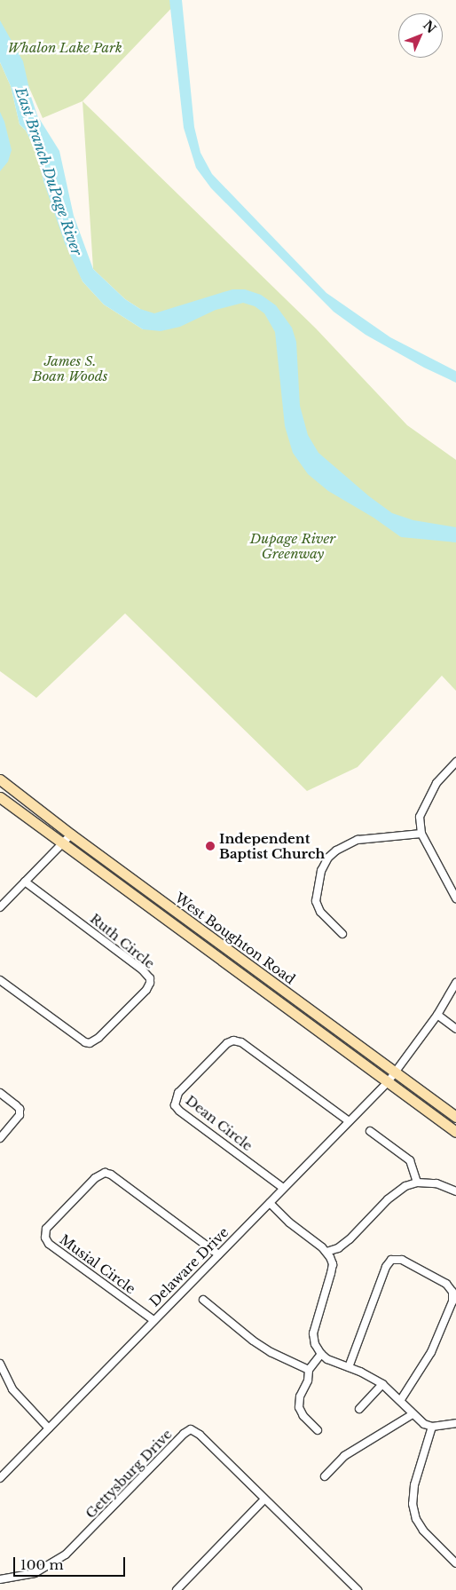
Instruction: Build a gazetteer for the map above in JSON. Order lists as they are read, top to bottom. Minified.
{"streets":{"main road":["West Boughton Road"],"street":["Ruth Circle","Dean Circle","Musial Circle","Delaware Drive","Gettysburg Drive"]},"crossings":[["West Boughton Road","Delaware Drive"],["Dean Circle","Delaware Drive"],["Musial Circle","Delaware Drive"]],"water":["East Branch DuPage River"],"parks":["Whalon Lake Park","James S. Boan Woods","Dupage River Greenway"],"places":["Independent Baptist Church"],"scale_bar":"100 m","north":"top right"}
